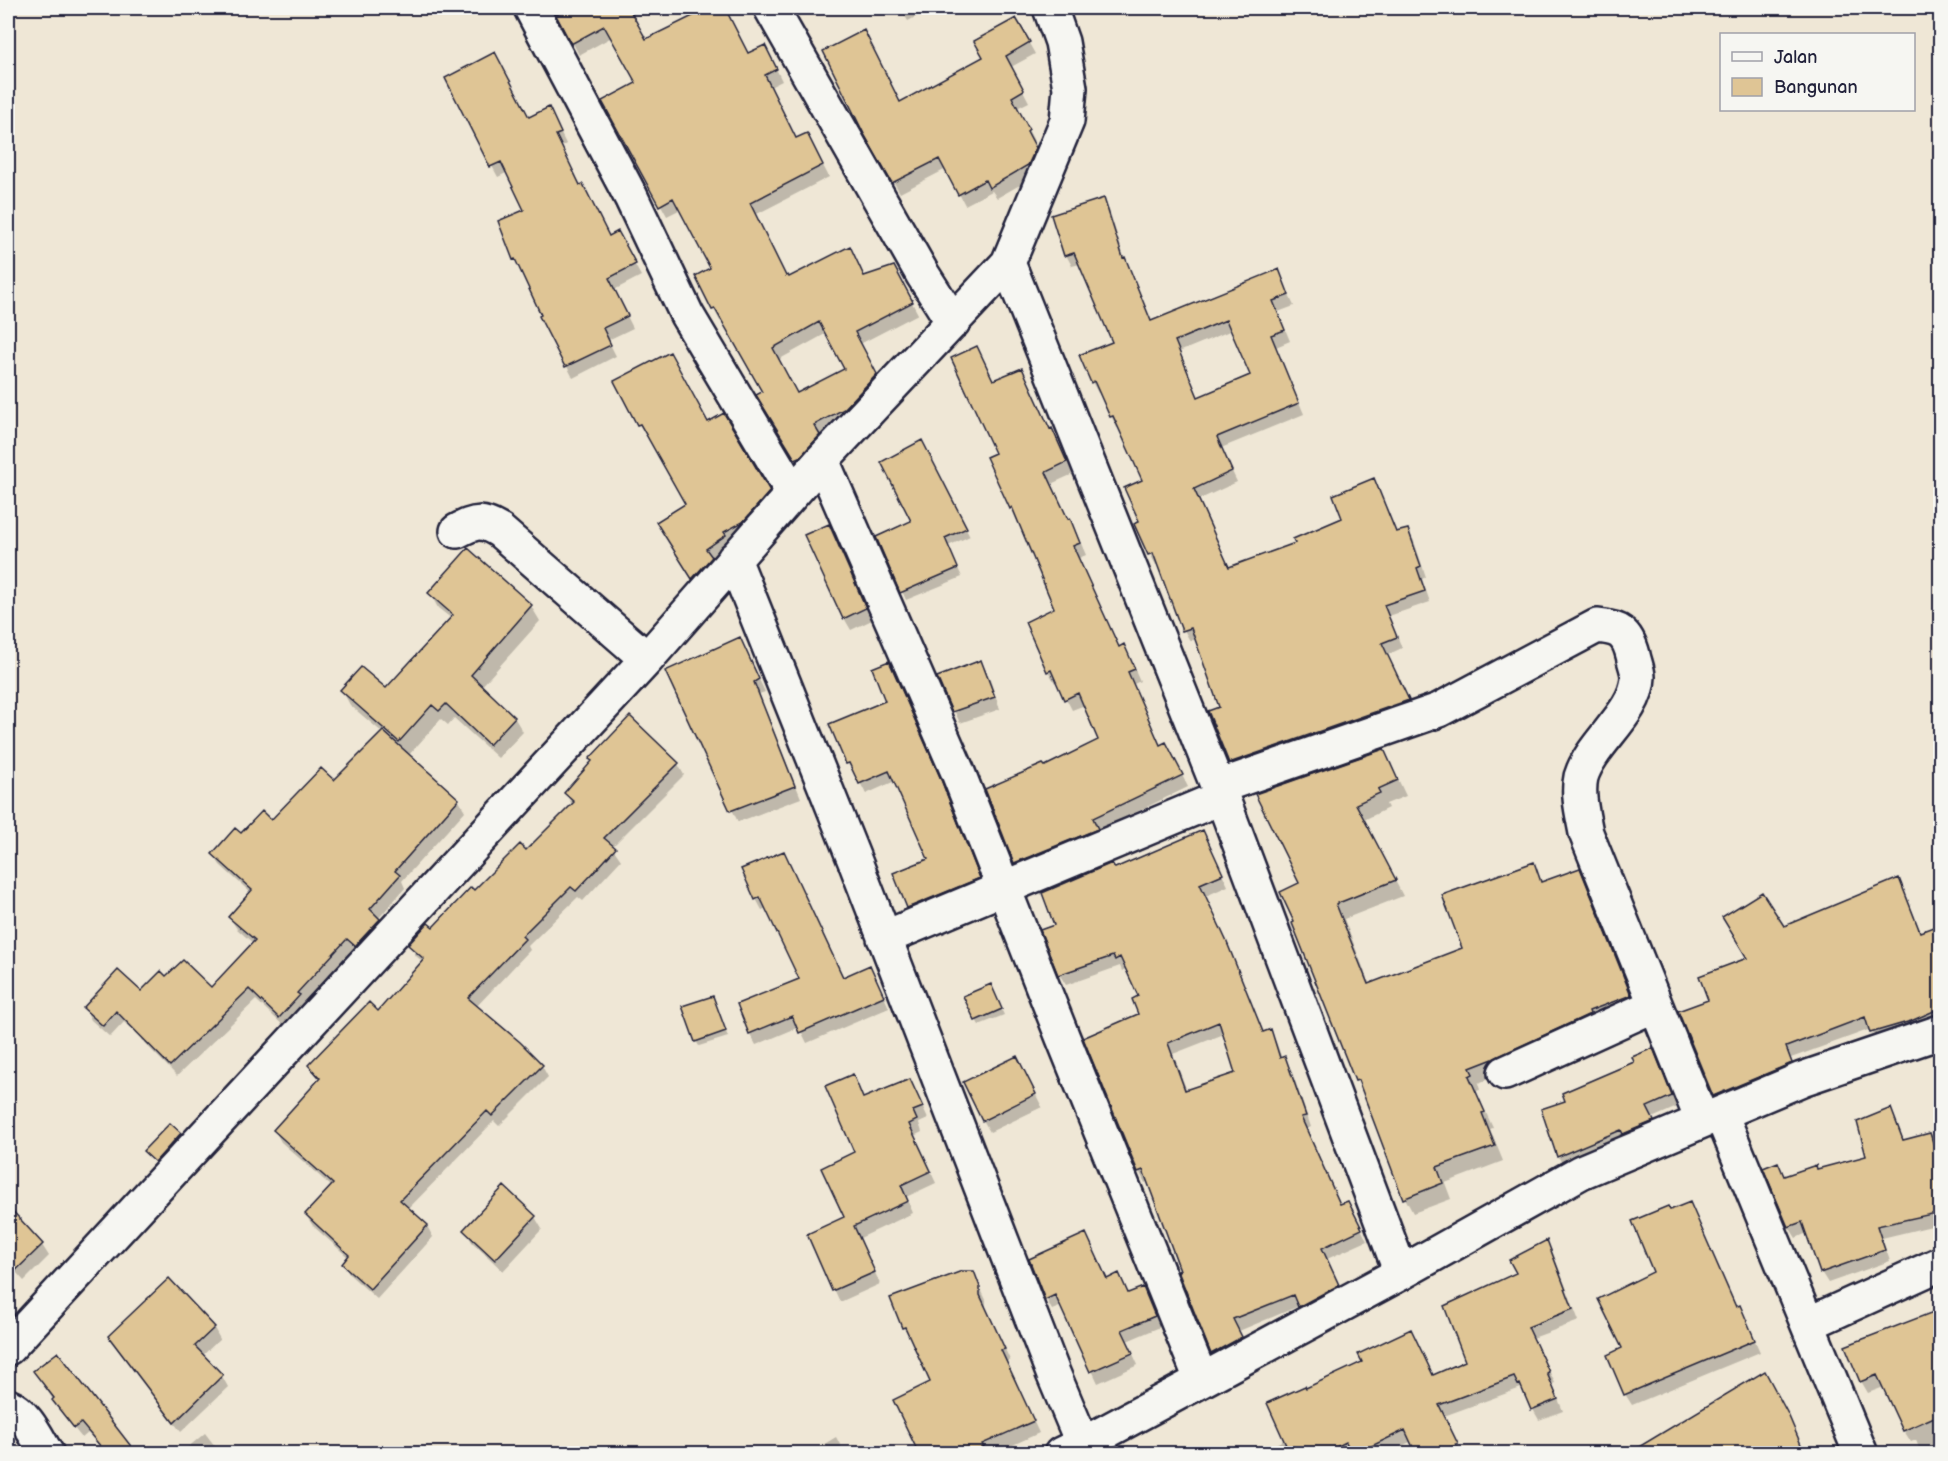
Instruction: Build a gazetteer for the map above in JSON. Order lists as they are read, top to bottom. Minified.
{"legend":["Jalan","Bangunan"]}
